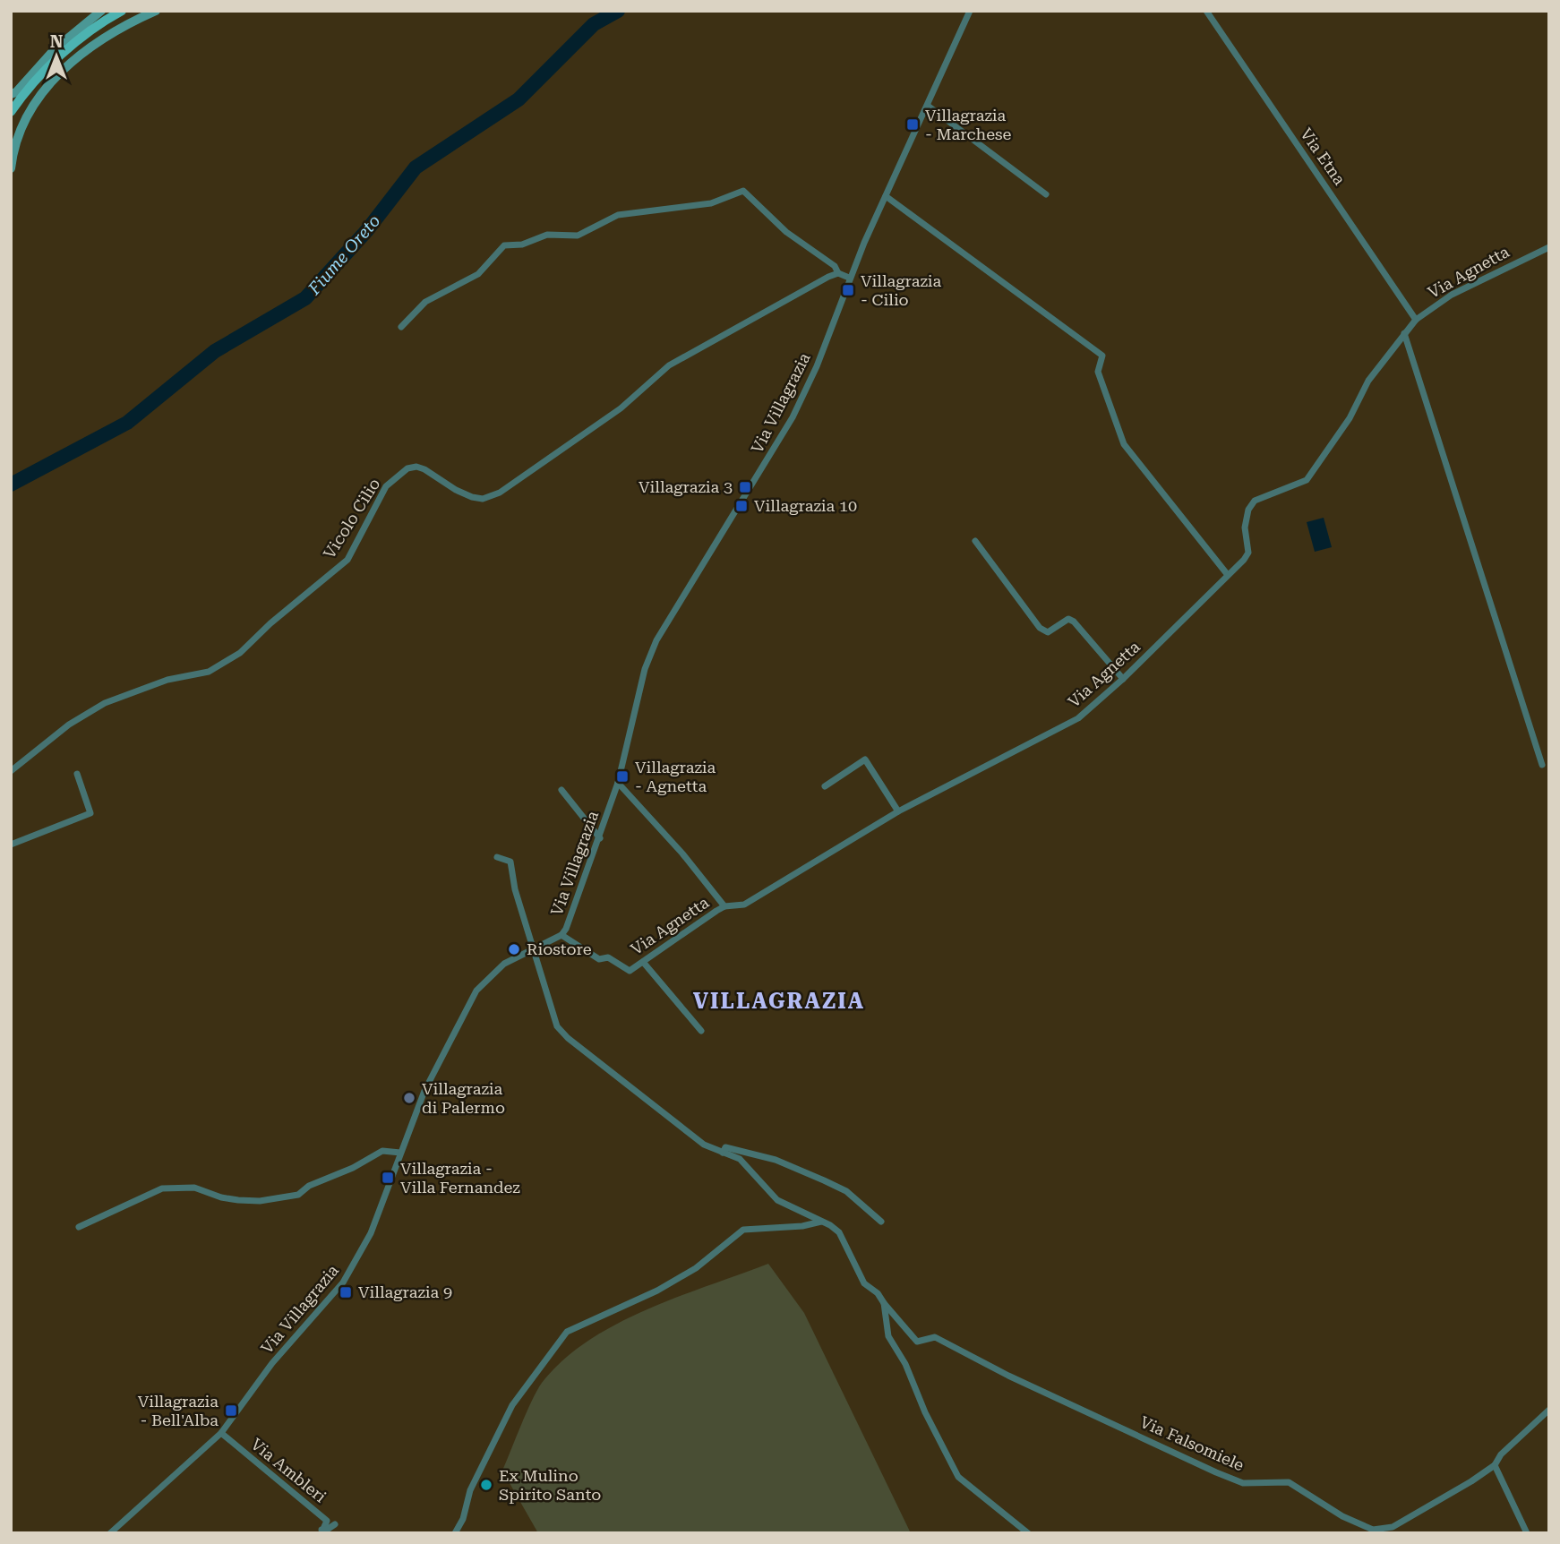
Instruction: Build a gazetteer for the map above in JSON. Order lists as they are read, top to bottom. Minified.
{"streets":{"street":["Via Etna","Via Agnetta","Via Villagrazia","Vicolo Cilio","Via Falsomiele","Via Ambleri"]},"crossings":[["Via Etna","Via Agnetta"],["Via Agnetta","Via Villagrazia"],["Via Villagrazia","Via Ambleri"]],"districts":["VILLAGRAZIA"],"water":["Fiume Oreto"],"places":{"transit":["Villagrazia - Marchese","Villagrazia - Cilio","Villagrazia 3","Villagrazia 10","Villagrazia - Agnetta","Villagrazia - Villa Fernandez","Villagrazia 9","Villagrazia - Bell'Alba"],"other":["Riostore","Villagrazia di Palermo","Ex Mulino Spirito Santo"]},"north":"top"}
